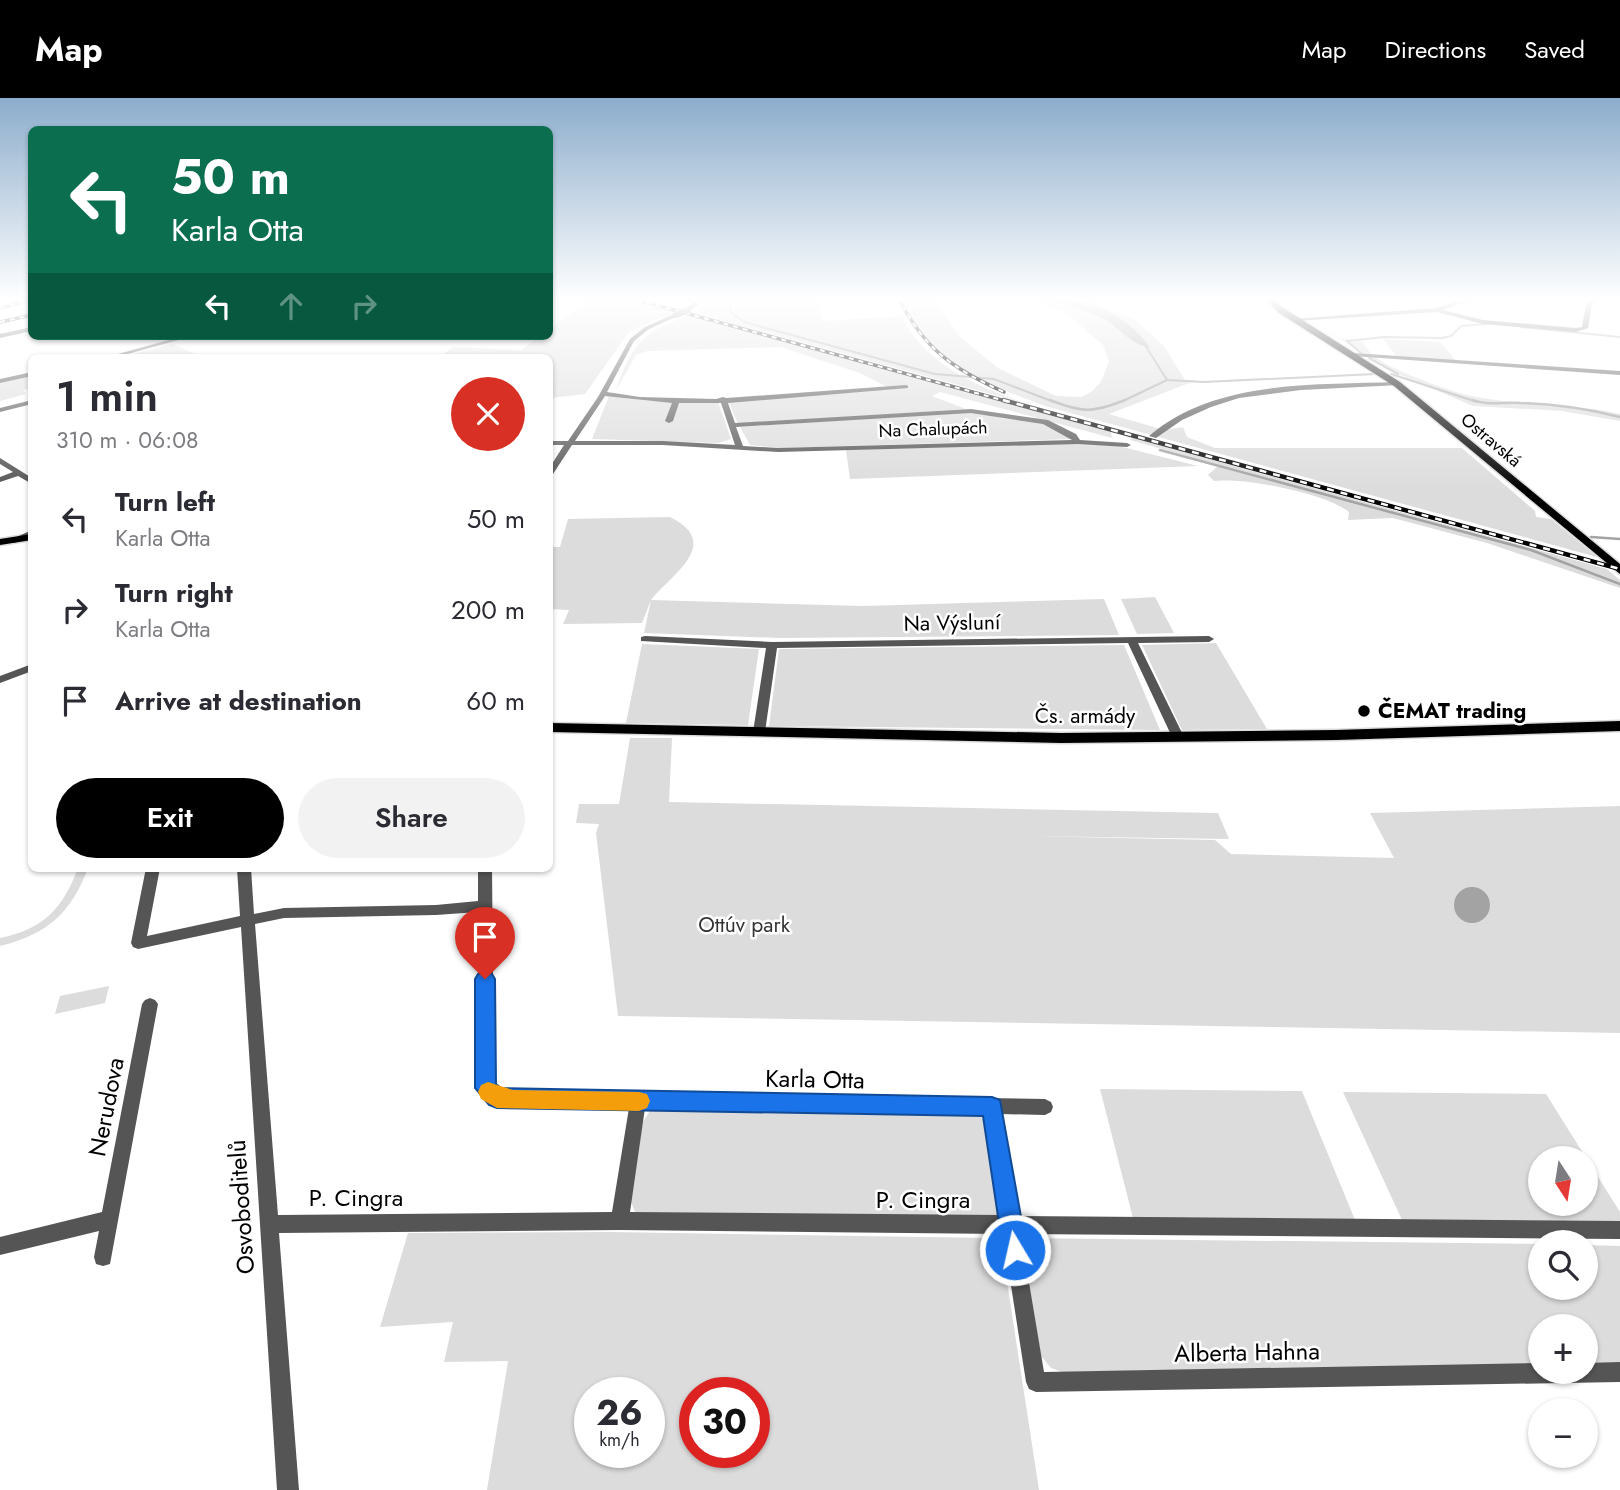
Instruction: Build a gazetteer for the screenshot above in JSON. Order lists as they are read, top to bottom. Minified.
{"streets":{"main road":["Ostravská","Čs. armády"],"street":["Na Chalupách","Na Výsluní","Karla Otta","Nerudova","P. Cingra","Osvoboditelů","Alberta Hahna"]},"crossings":[["P. Cingra","Osvoboditelů"],["P. Cingra","Alberta Hahna"]],"parks":["Ottúv park"],"places":["ČEMAT trading"],"north":"bottom","page":{"header":"Map","nav":["Map","Directions","Saved"],"turn":["50 m","Karla Otta"],"heading":["1 min","310 m · 06:08"],"list":[{"name":"Turn left","note":"Karla Otta","value":"50 m"},{"name":"Turn right","note":"Karla Otta","value":"200 m"},{"name":"Arrive at destination","value":"60 m"}],"buttons":["Exit","Share"],"map_buttons":["+","−"],"speed":"26 km/h","limit":"30"}}
